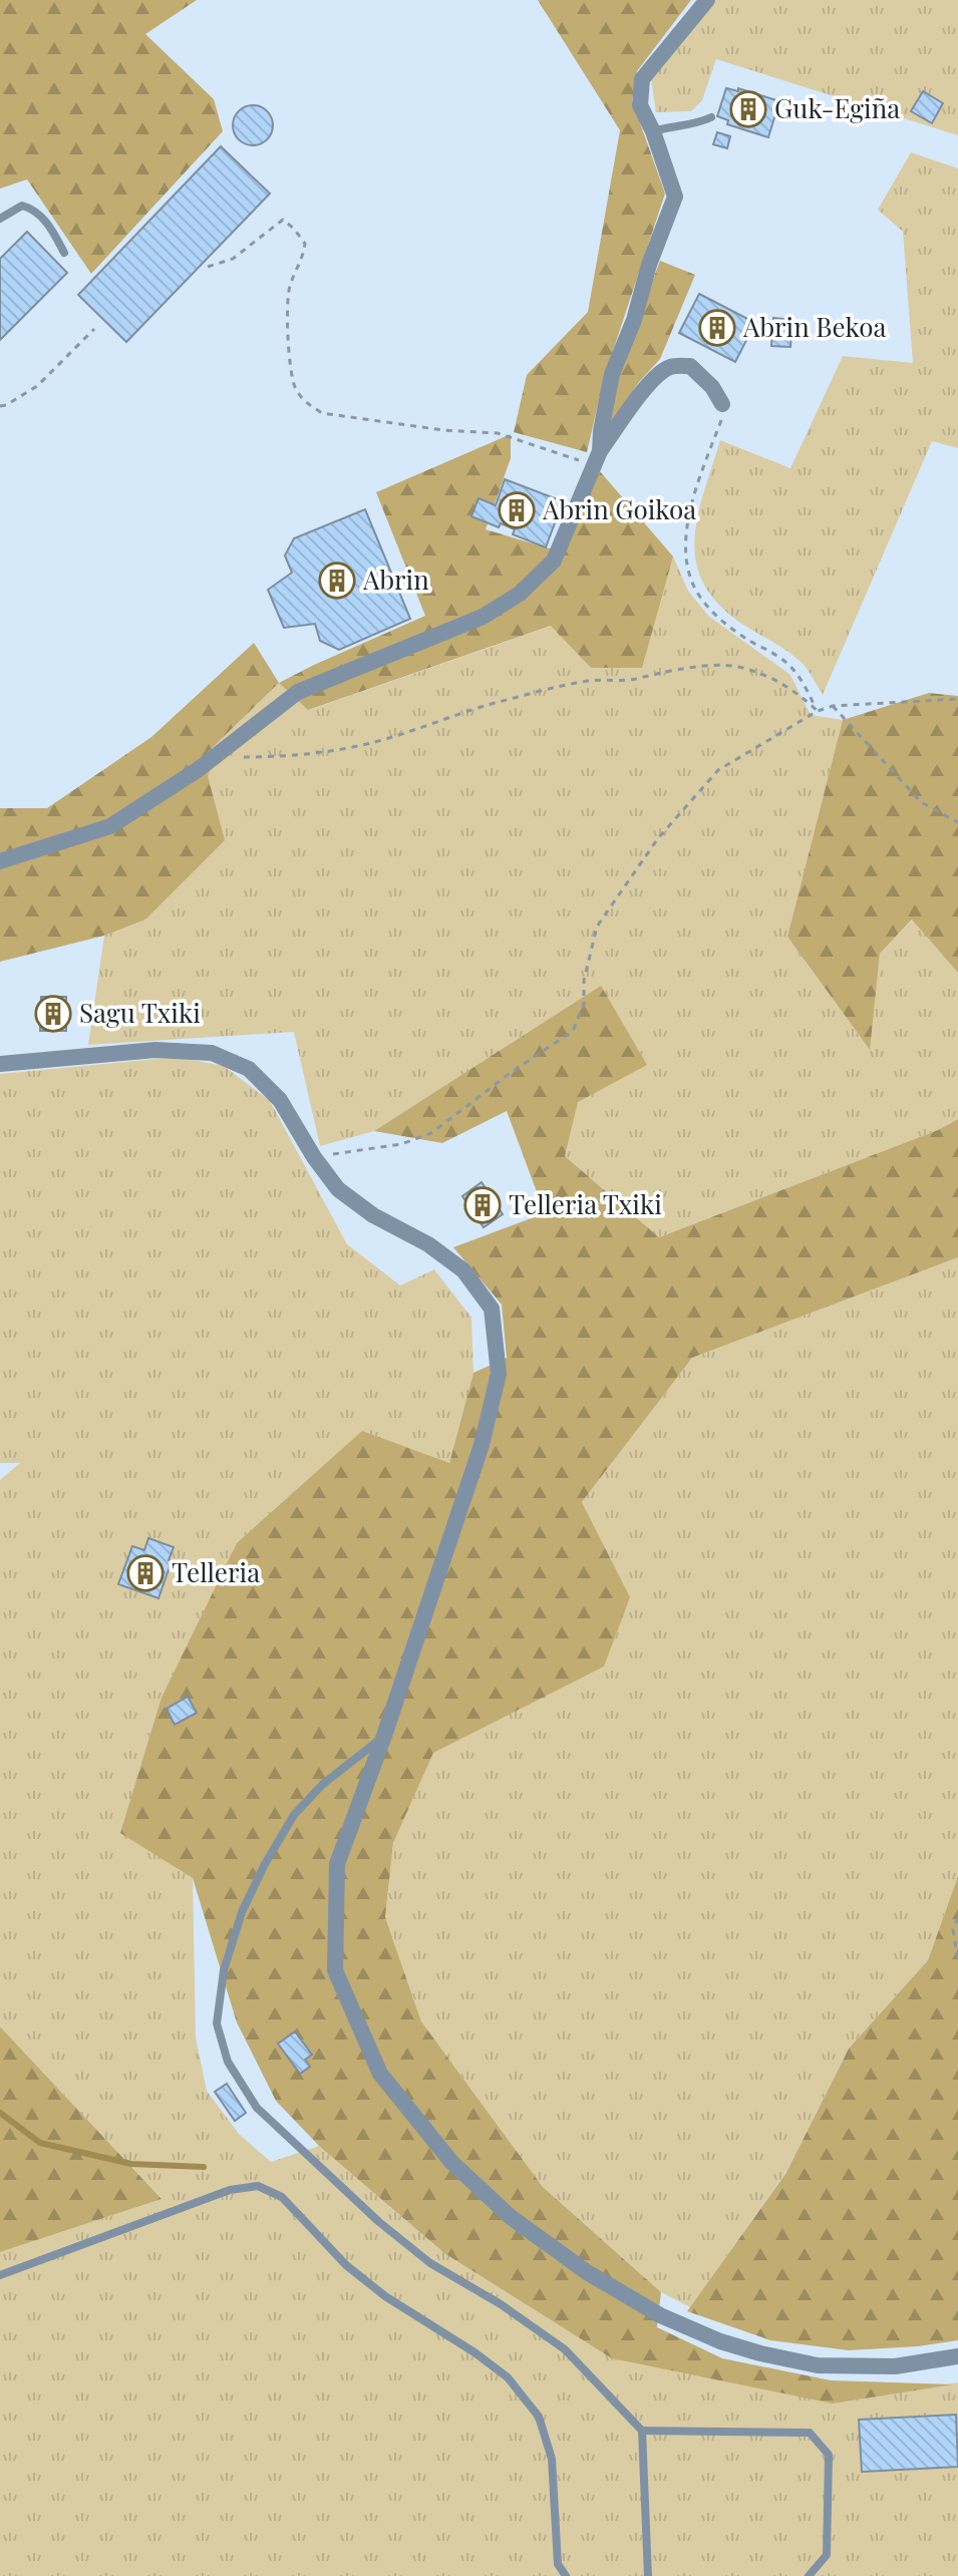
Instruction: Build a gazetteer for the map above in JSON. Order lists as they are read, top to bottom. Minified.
{"places":{"building":["Guk-Egiña","Abrin Bekoa","Abrin Goikoa","Abrin","Sagu Txiki","Telleria Txiki","Telleria"]}}
